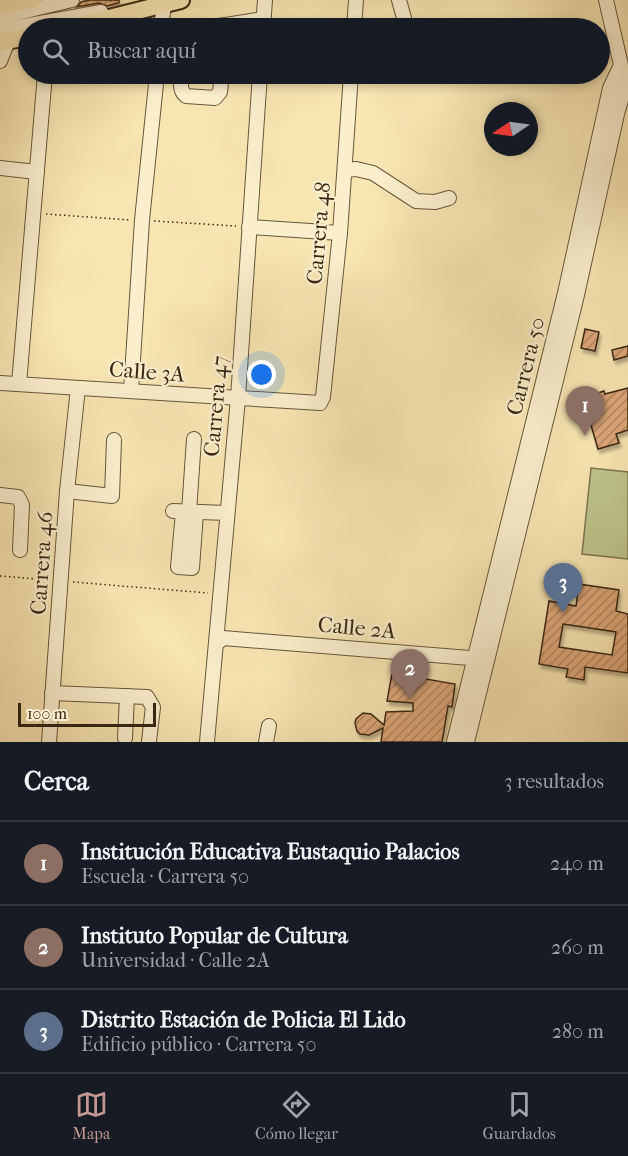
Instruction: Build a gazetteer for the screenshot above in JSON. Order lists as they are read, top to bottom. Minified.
{"streets":{"street":["Carrera 48","Carrera 50","Calle 3A","Carrera 47","Carrera 46","Calle 2A"]},"crossings":[["Carrera 48","Calle 3A"],["Carrera 50","Calle 2A"],["Calle 3A","Carrera 47"],["Calle 3A","Carrera 46"],["Carrera 47","Calle 2A"]],"scale_bar":"100 m","north":"left","page":{"search":"Buscar aquí","pins":["1","3","2"],"scale":"100 m","heading":["Cerca","3 resultados"],"list":[{"mark":"1","name":"Institución Educativa Eustaquio Palacios","note":"Escuela · Carrera 50","value":"240 m"},{"mark":"2","name":"Instituto Popular de Cultura","note":"Universidad · Calle 2A","value":"260 m"},{"mark":"3","name":"Distrito Estación de Policia El Lido","note":"Edificio público · Carrera 50","value":"280 m"}],"nav":["Mapa","Cómo llegar","Guardados"]}}
